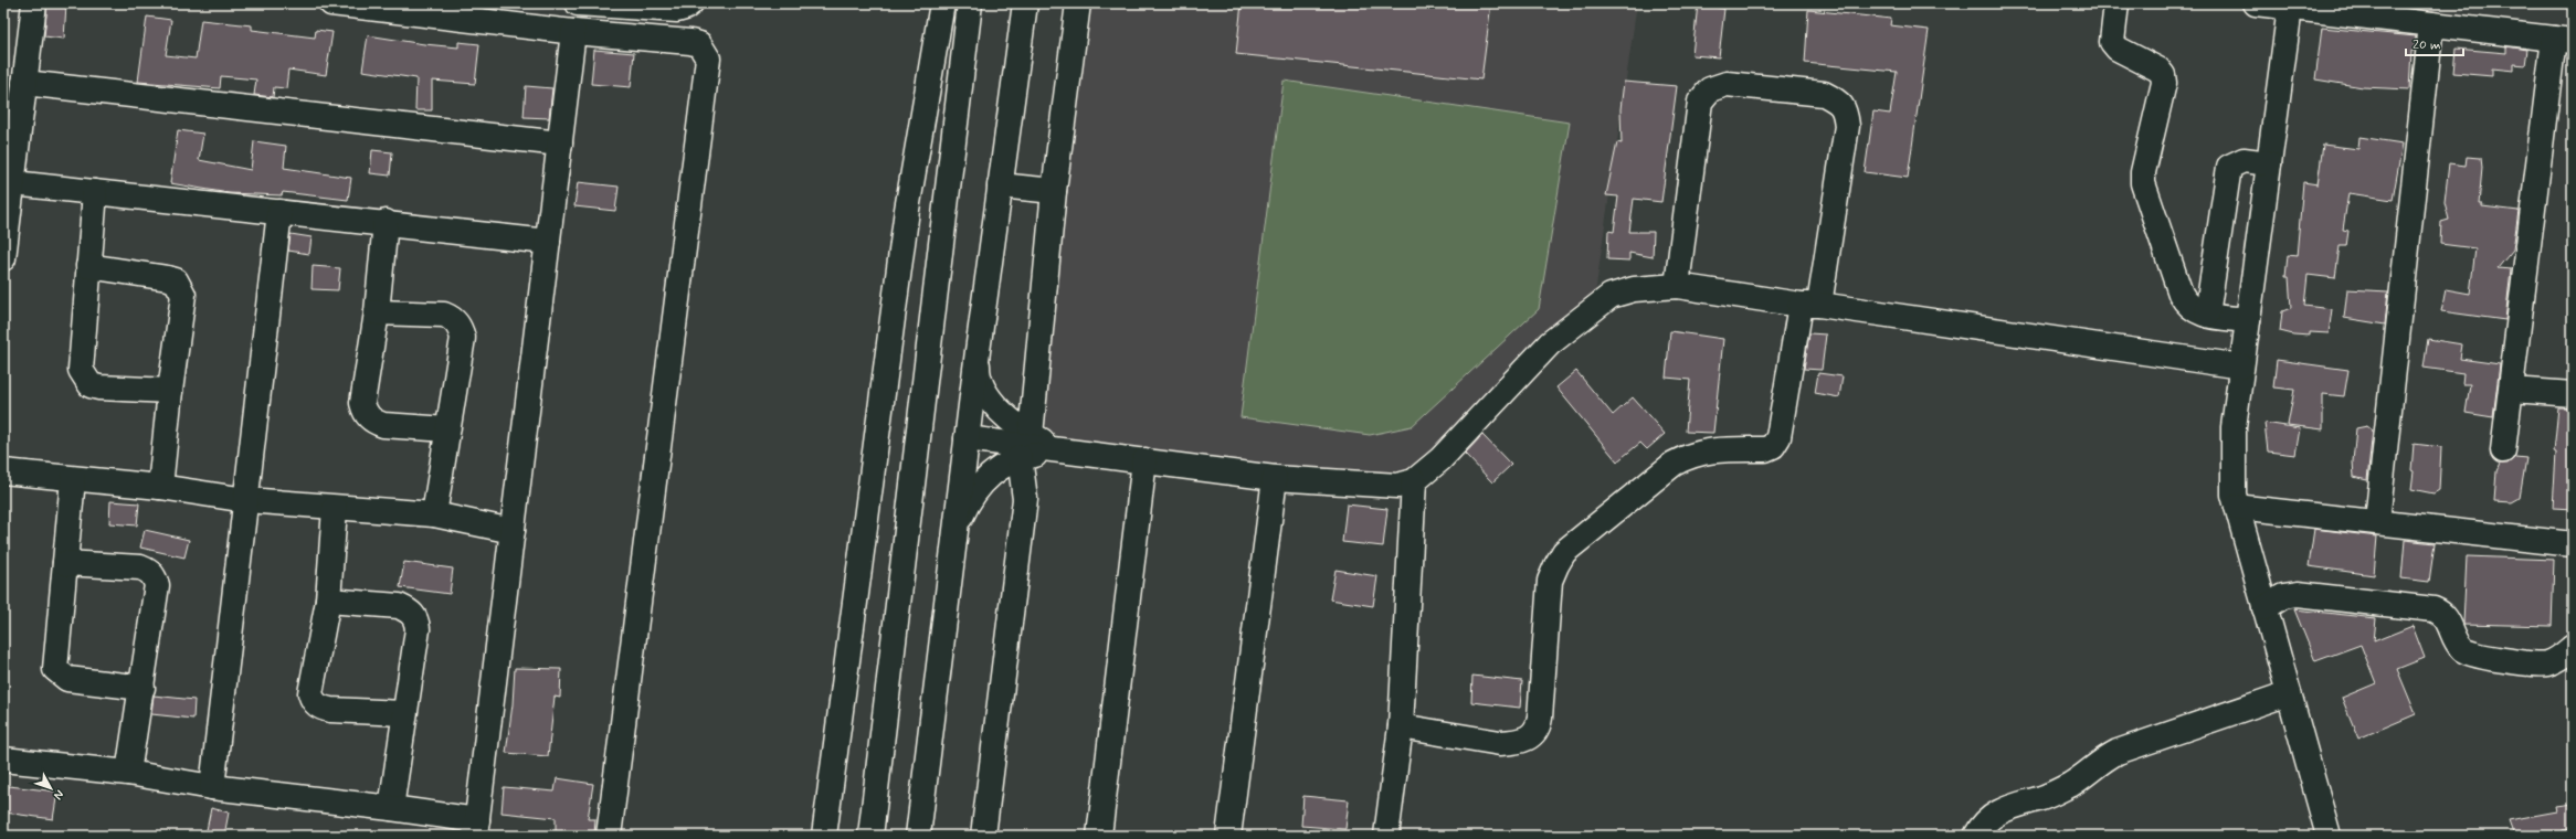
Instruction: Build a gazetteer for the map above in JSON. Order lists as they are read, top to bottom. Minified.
{"scale_bar":"20 m","north":"bottom right"}
